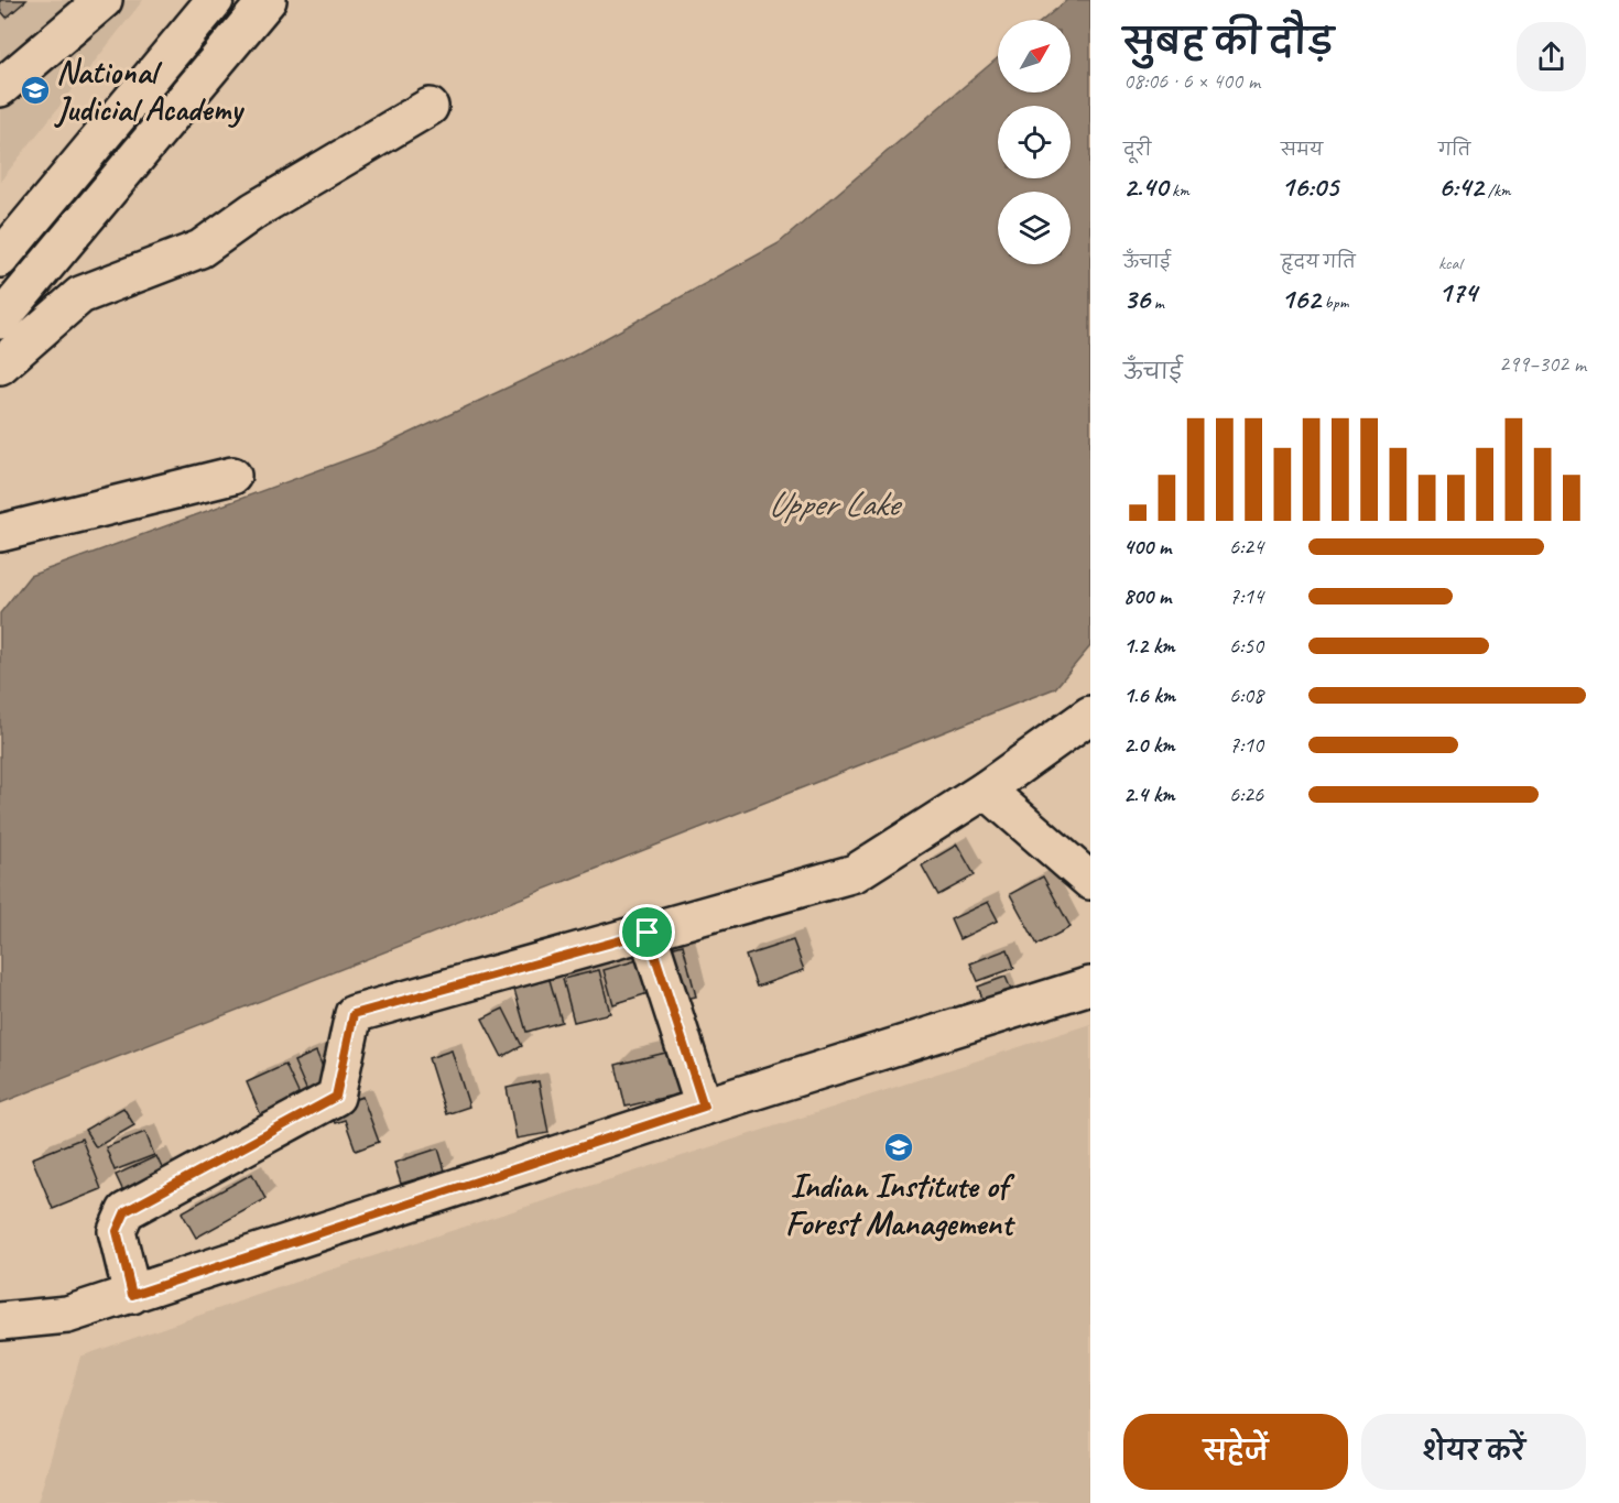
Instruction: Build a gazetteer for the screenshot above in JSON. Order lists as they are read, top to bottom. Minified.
{"water":["Upper Lake"],"places":{"school or university":["National Judicial Academy","Indian Institute of Forest Management"]},"north":"top right","page":{"heading":["सुबह की दौड़","08:06 · 6 × 400 m"],"stats":[["दूरी","2.40 km"],["समय","16:05"],["गति","6:42 /km"],["ऊँचाई","36 m"],["हृदय गति","162 bpm"],["kcal","174"]],"chart":["ऊँचाई","299–302 m"],"list":[{"name":"400 m","note":"6:24"},{"name":"800 m","note":"7:14"},{"name":"1.2 km","note":"6:50"},{"name":"1.6 km","note":"6:08"},{"name":"2.0 km","note":"7:10"},{"name":"2.4 km","note":"6:26"}],"buttons":["सहेजें","शेयर करें"]}}
